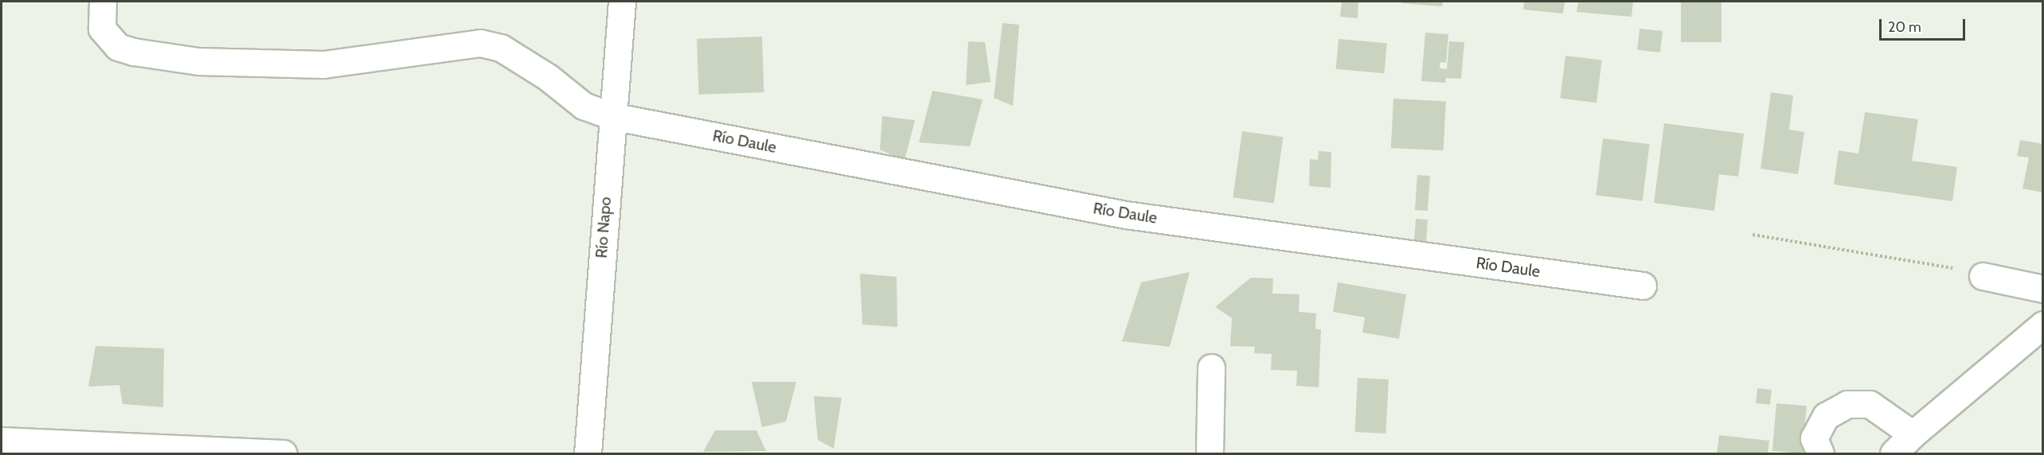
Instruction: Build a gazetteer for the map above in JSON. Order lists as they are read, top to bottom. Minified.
{"streets":{"street":["Río Daule","Río Napo"]},"crossings":[["Río Daule","Río Napo"]],"scale_bar":"20 m"}
